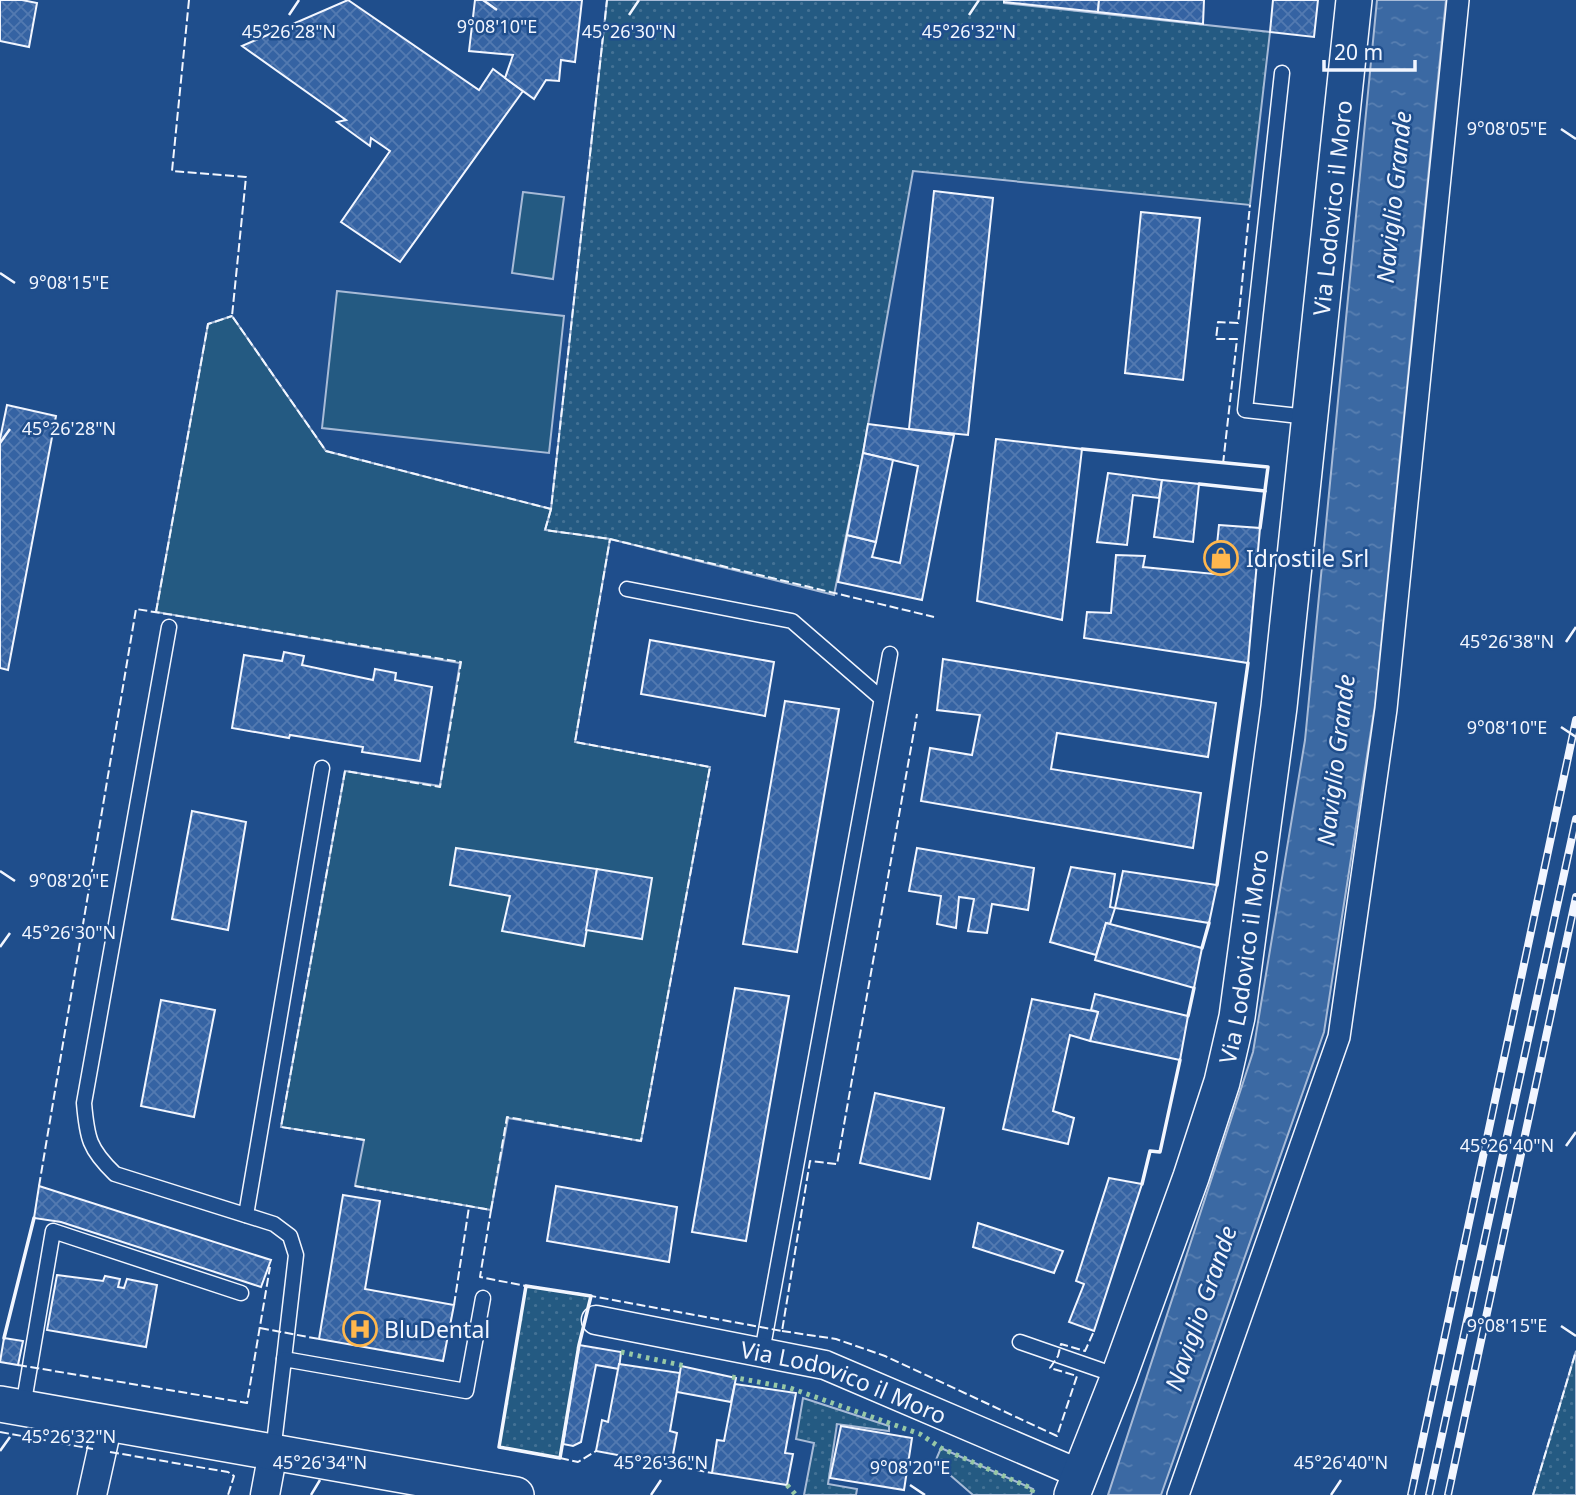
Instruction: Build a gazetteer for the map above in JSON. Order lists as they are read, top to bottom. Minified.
{"streets":{"street":["Via Lodovico il Moro"]},"water":["Naviglio Grande"],"places":{"shop":["Idrostile Srl"],"hospital":["BluDental"]},"scale_bar":"20 m","coordinates":["9°08'10\"E","45°26'28\"N","45°26'30\"N","45°26'32\"N","9°08'05\"E","9°08'15\"E","45°26'38\"N","9°08'20\"E","45°26'40\"N","45°26'34\"N","45°26'36\"N"]}
